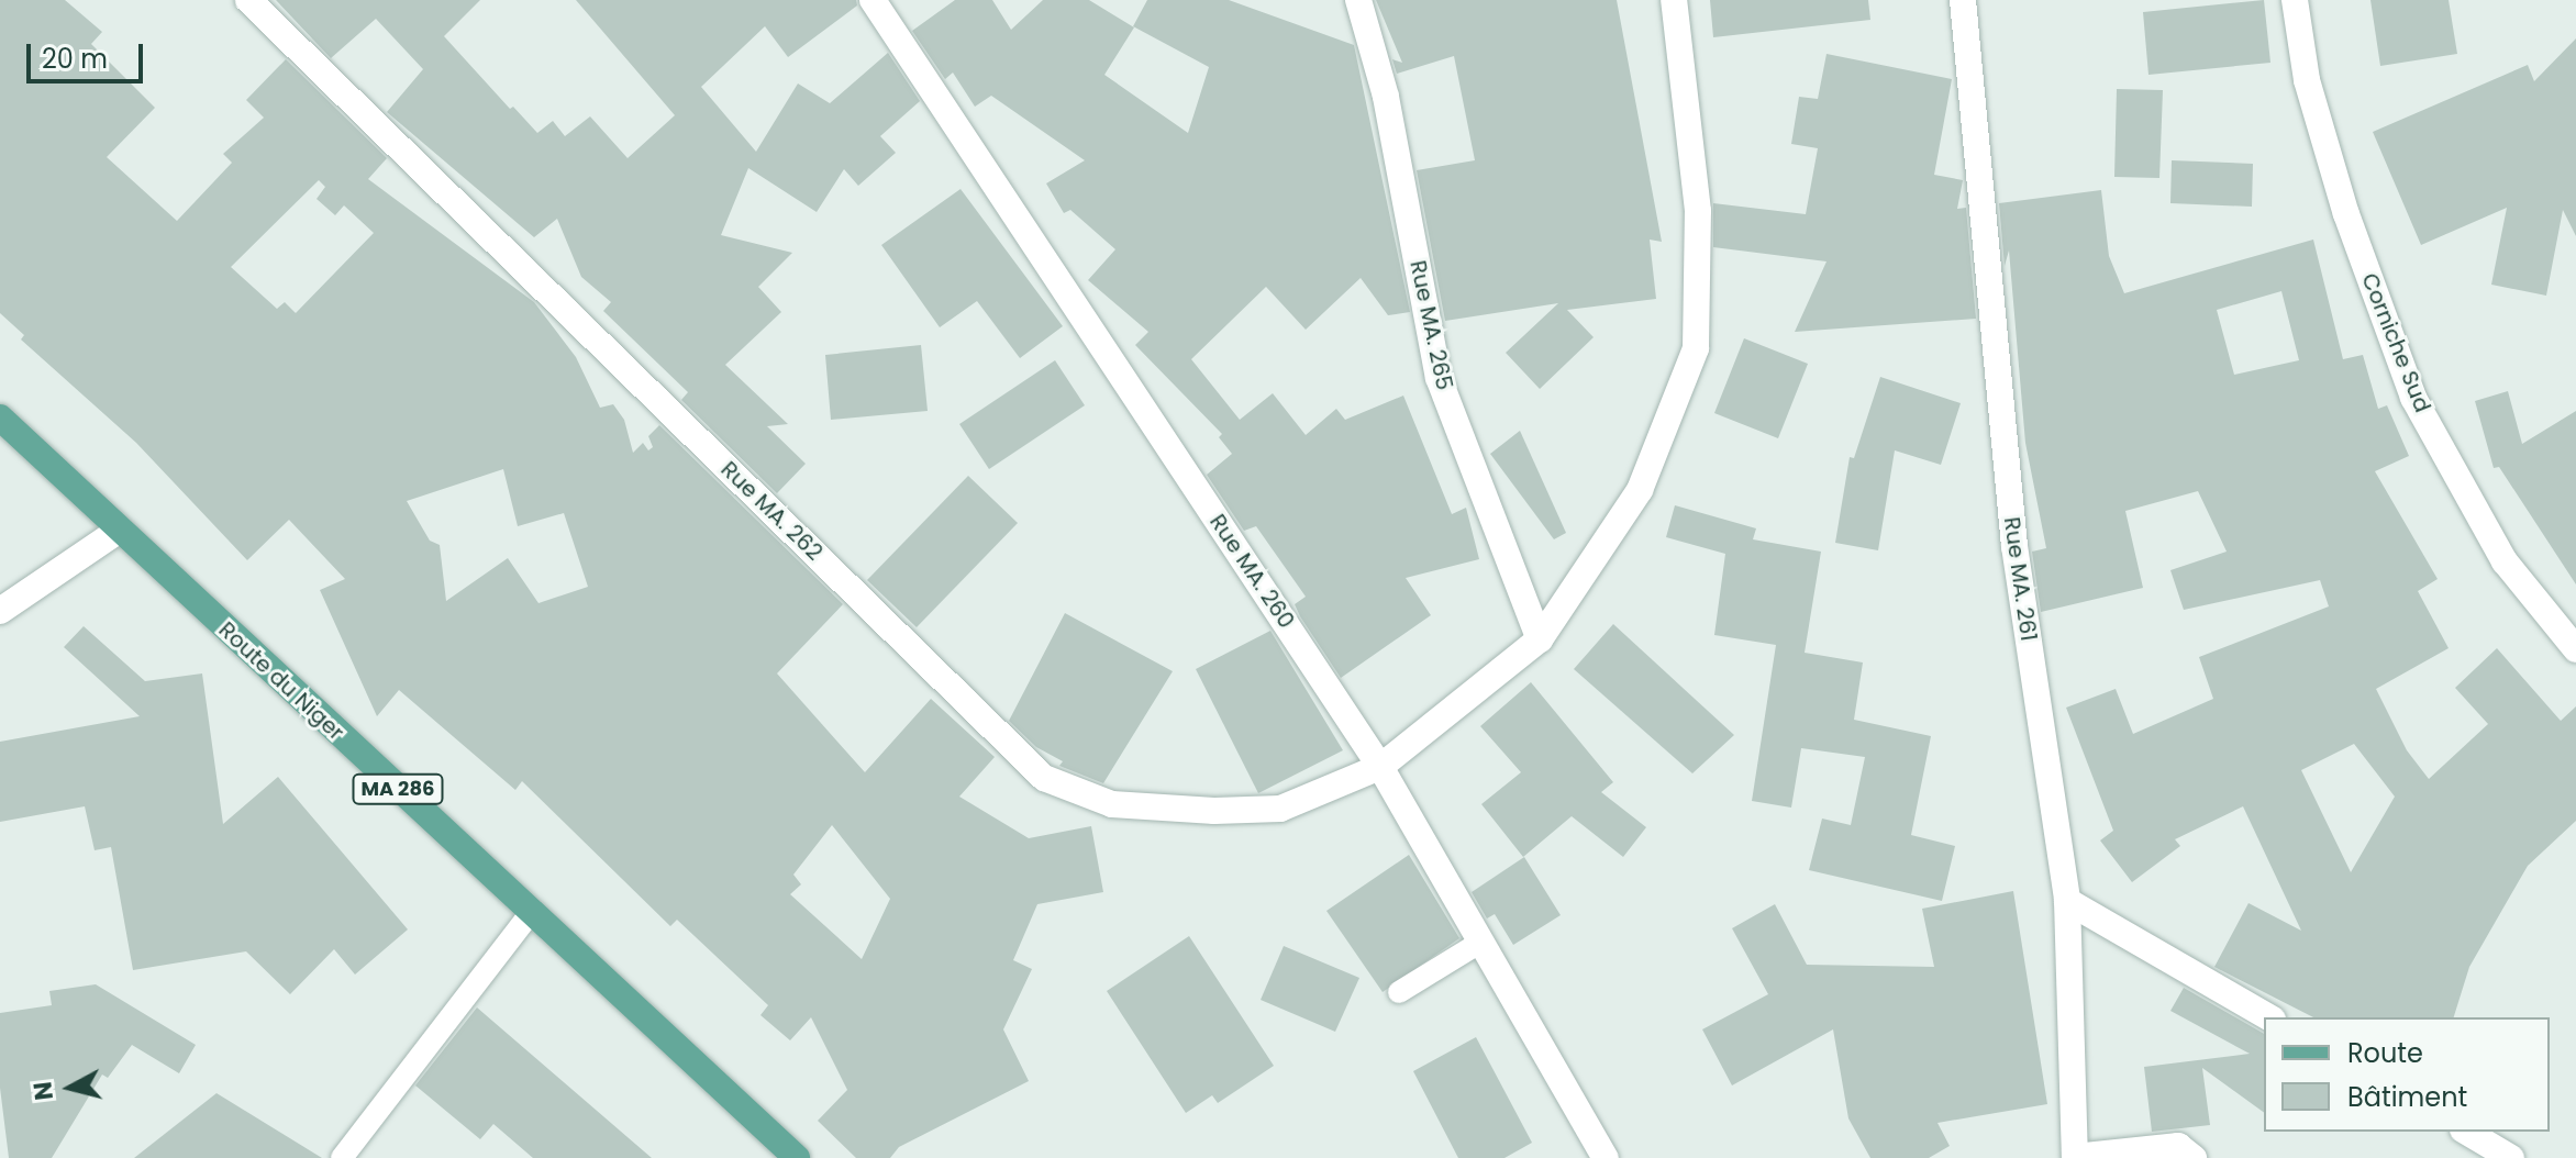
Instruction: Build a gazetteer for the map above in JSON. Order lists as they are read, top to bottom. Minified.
{"streets":{"main road":["Route du Niger","MA 286"],"street":["Rue MA. 265","Corniche Sud","Rue MA. 262","Rue MA. 260","Rue MA. 261"]},"crossings":[["Rue MA. 265","Rue MA. 262"],["Rue MA. 262","Rue MA. 260"]],"legend":["Route","Bâtiment"],"scale_bar":"20 m","north":"left"}
